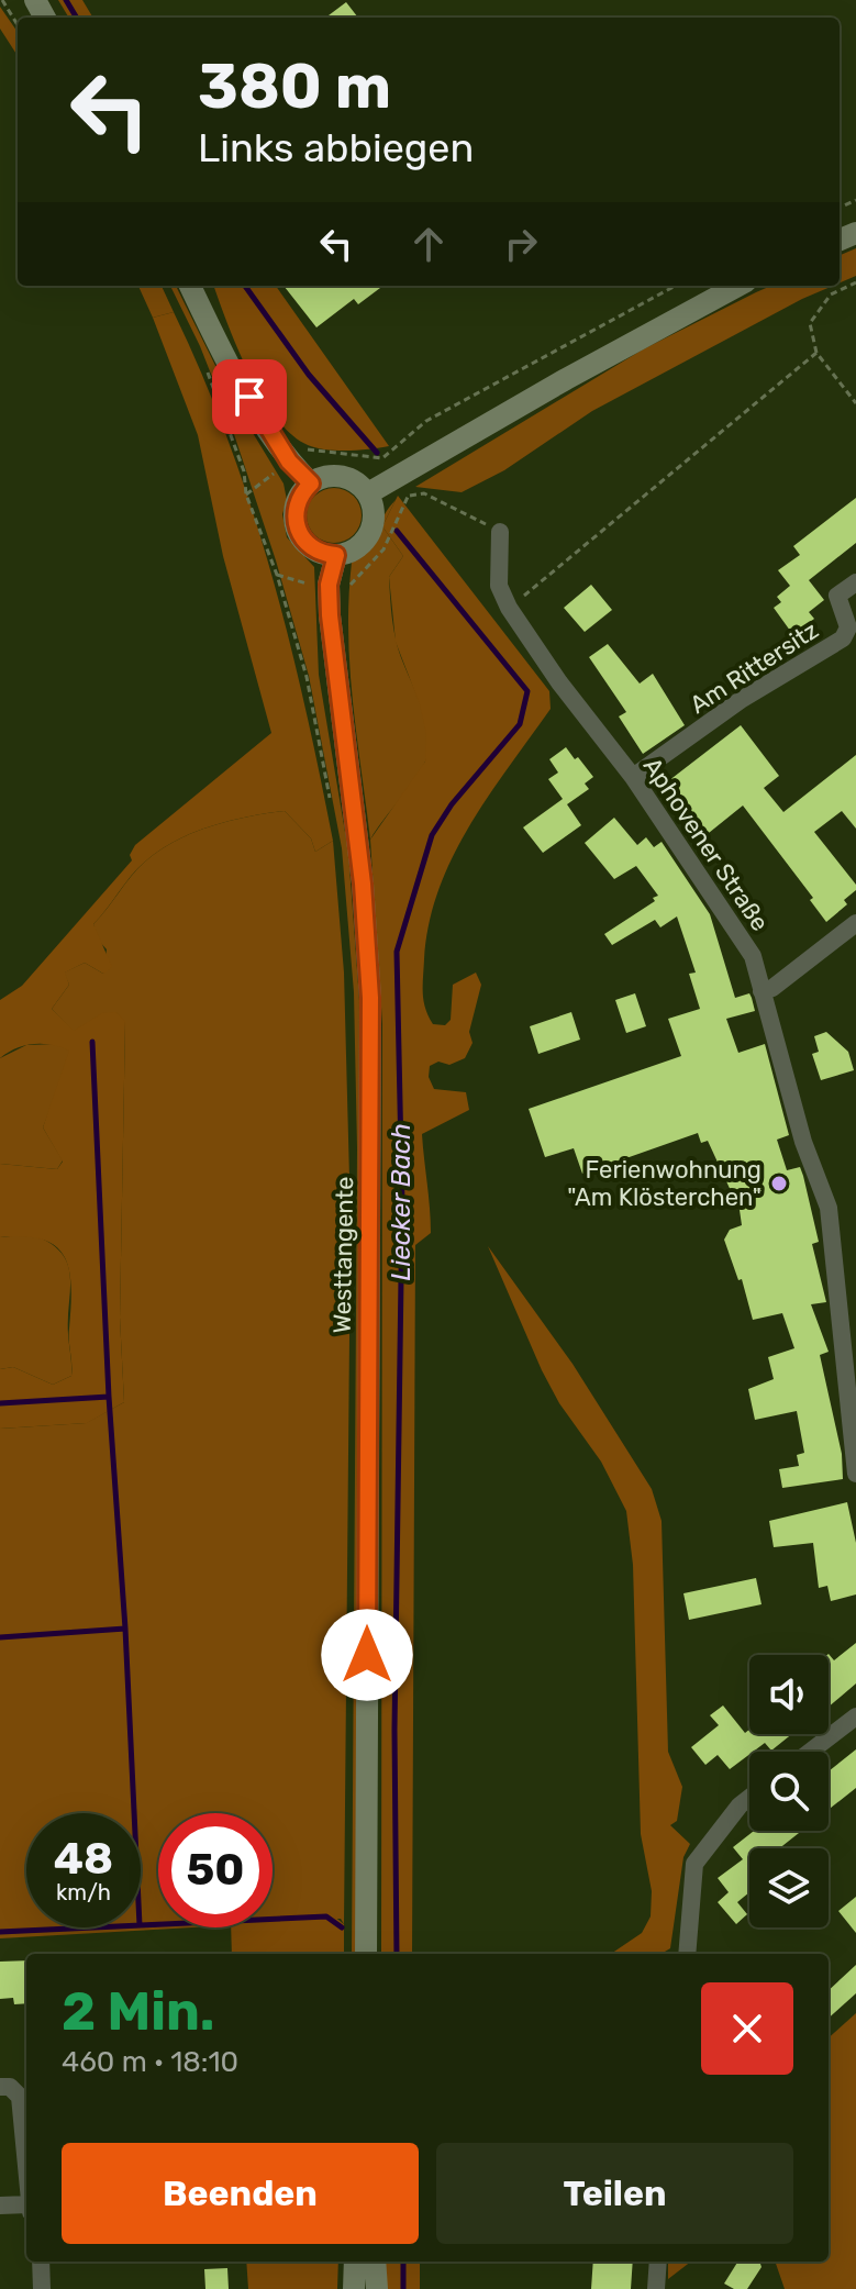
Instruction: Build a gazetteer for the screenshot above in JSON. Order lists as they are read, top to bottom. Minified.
{"streets":{"main road":["Westtangente"],"street":["Am Rittersitz","Aphovener Straße"]},"crossings":[["Am Rittersitz","Aphovener Straße"]],"water":["Liecker Bach"],"places":["Ferienwohnung \"Am Klösterchen\""],"page":{"turn":["380 m","Links abbiegen"],"speed":"48 km/h","limit":"50","heading":["2 Min.","460 m · 18:10"],"buttons":["Beenden","Teilen"]}}
